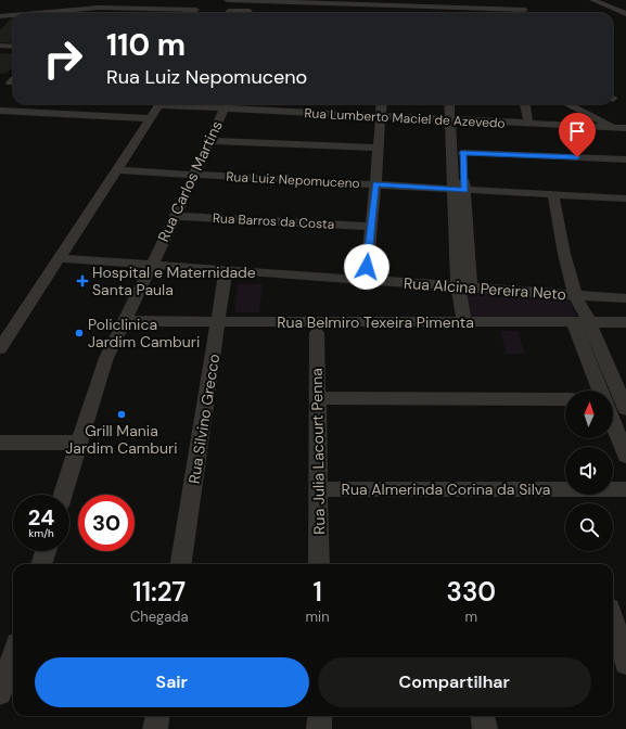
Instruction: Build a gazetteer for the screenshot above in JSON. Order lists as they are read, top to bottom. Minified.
{"streets":{"street":["Rua Lumberto Maciel de Azevedo","Rua Luiz Nepomuceno","Rua Carlos Martins","Rua Barros da Costa","Rua Alcina Pereira Neto","Rua Belmiro Texeira Pimenta","Rua Silvino Grecco","Rua Julia Lacourt Penna","Rua Almerinda Corina da Silva"]},"crossings":[["Rua Lumberto Maciel de Azevedo","Rua Carlos Martins"],["Rua Luiz Nepomuceno","Rua Carlos Martins"],["Rua Carlos Martins","Rua Barros da Costa"],["Rua Carlos Martins","Rua Alcina Pereira Neto"],["Rua Carlos Martins","Rua Belmiro Texeira Pimenta"],["Rua Alcina Pereira Neto","Rua Silvino Grecco"],["Rua Belmiro Texeira Pimenta","Rua Silvino Grecco"],["Rua Julia Lacourt Penna","Rua Almerinda Corina da Silva"]],"places":{"health":["Hospital e Maternidade Santa Paula"],"other":["Policlinica Jardim Camburi","Grill Mania Jardim Camburi"]},"north":"top","page":{"turn":["110 m","Rua Luiz Nepomuceno"],"speed":"24 km/h","limit":"30","eta":["11:27","Chegada","1","min","330","m"],"buttons":["Sair","Compartilhar"]}}
